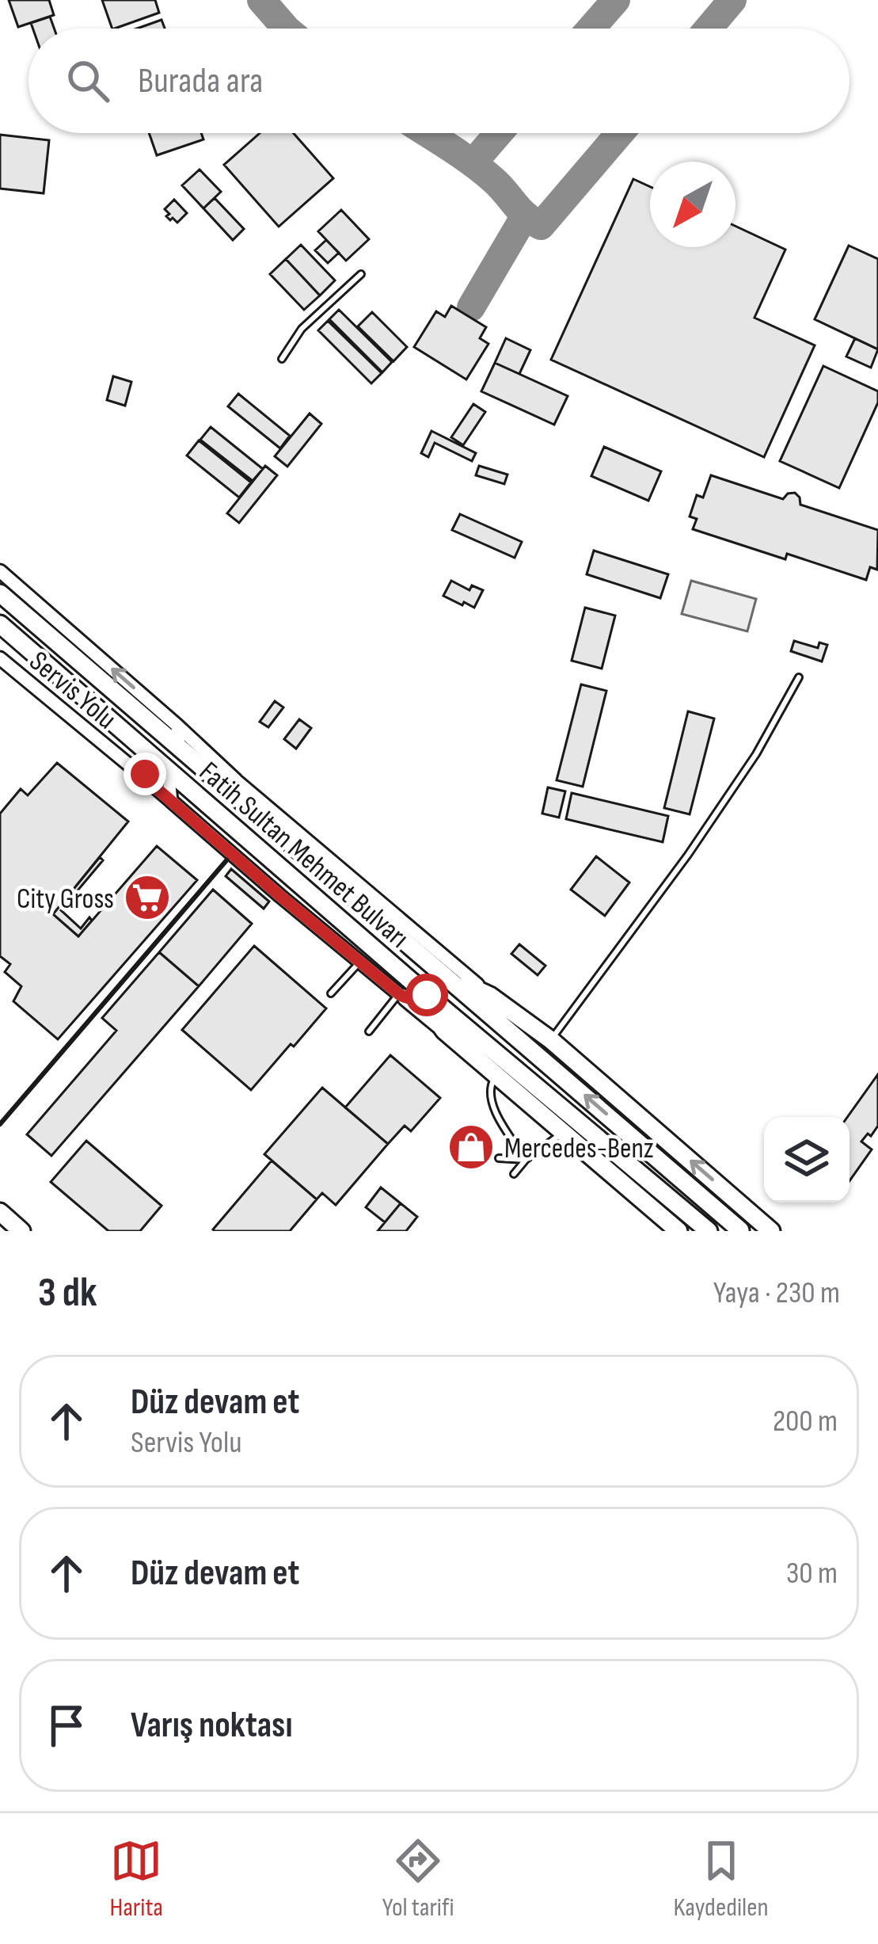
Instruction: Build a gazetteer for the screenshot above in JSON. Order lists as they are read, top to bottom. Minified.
{"streets":{"main road":["Fatih Sultan Mehmet Bulvarı"],"street":["Servis Yolu"]},"places":{"supermarket":["City Gross"],"shop":["Mercedes-Benz"]},"north":"bottom left","page":{"search":"Burada ara","heading":["3 dk","Yaya · 230 m"],"list":[["Düz devam et","Servis Yolu","200 m"],["Düz devam et","30 m"],"Varış noktası"],"nav":["Harita","Yol tarifi","Kaydedilen"]}}
